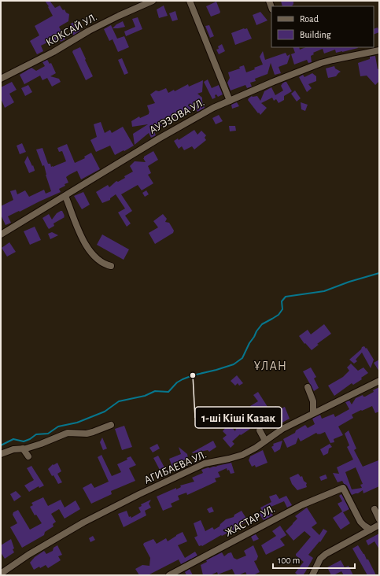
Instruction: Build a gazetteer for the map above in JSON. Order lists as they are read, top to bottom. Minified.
{"streets":{"street":["КОКСАЙ УЛ.","АУЭЗОВА УЛ.","АГИБАЕВА УЛ.","ЖАСТАР УЛ."]},"districts":["ҰЛАН"],"places":["1-ші Кіші Казак"],"legend":["Road","Building"],"scale_bar":"100 m"}
